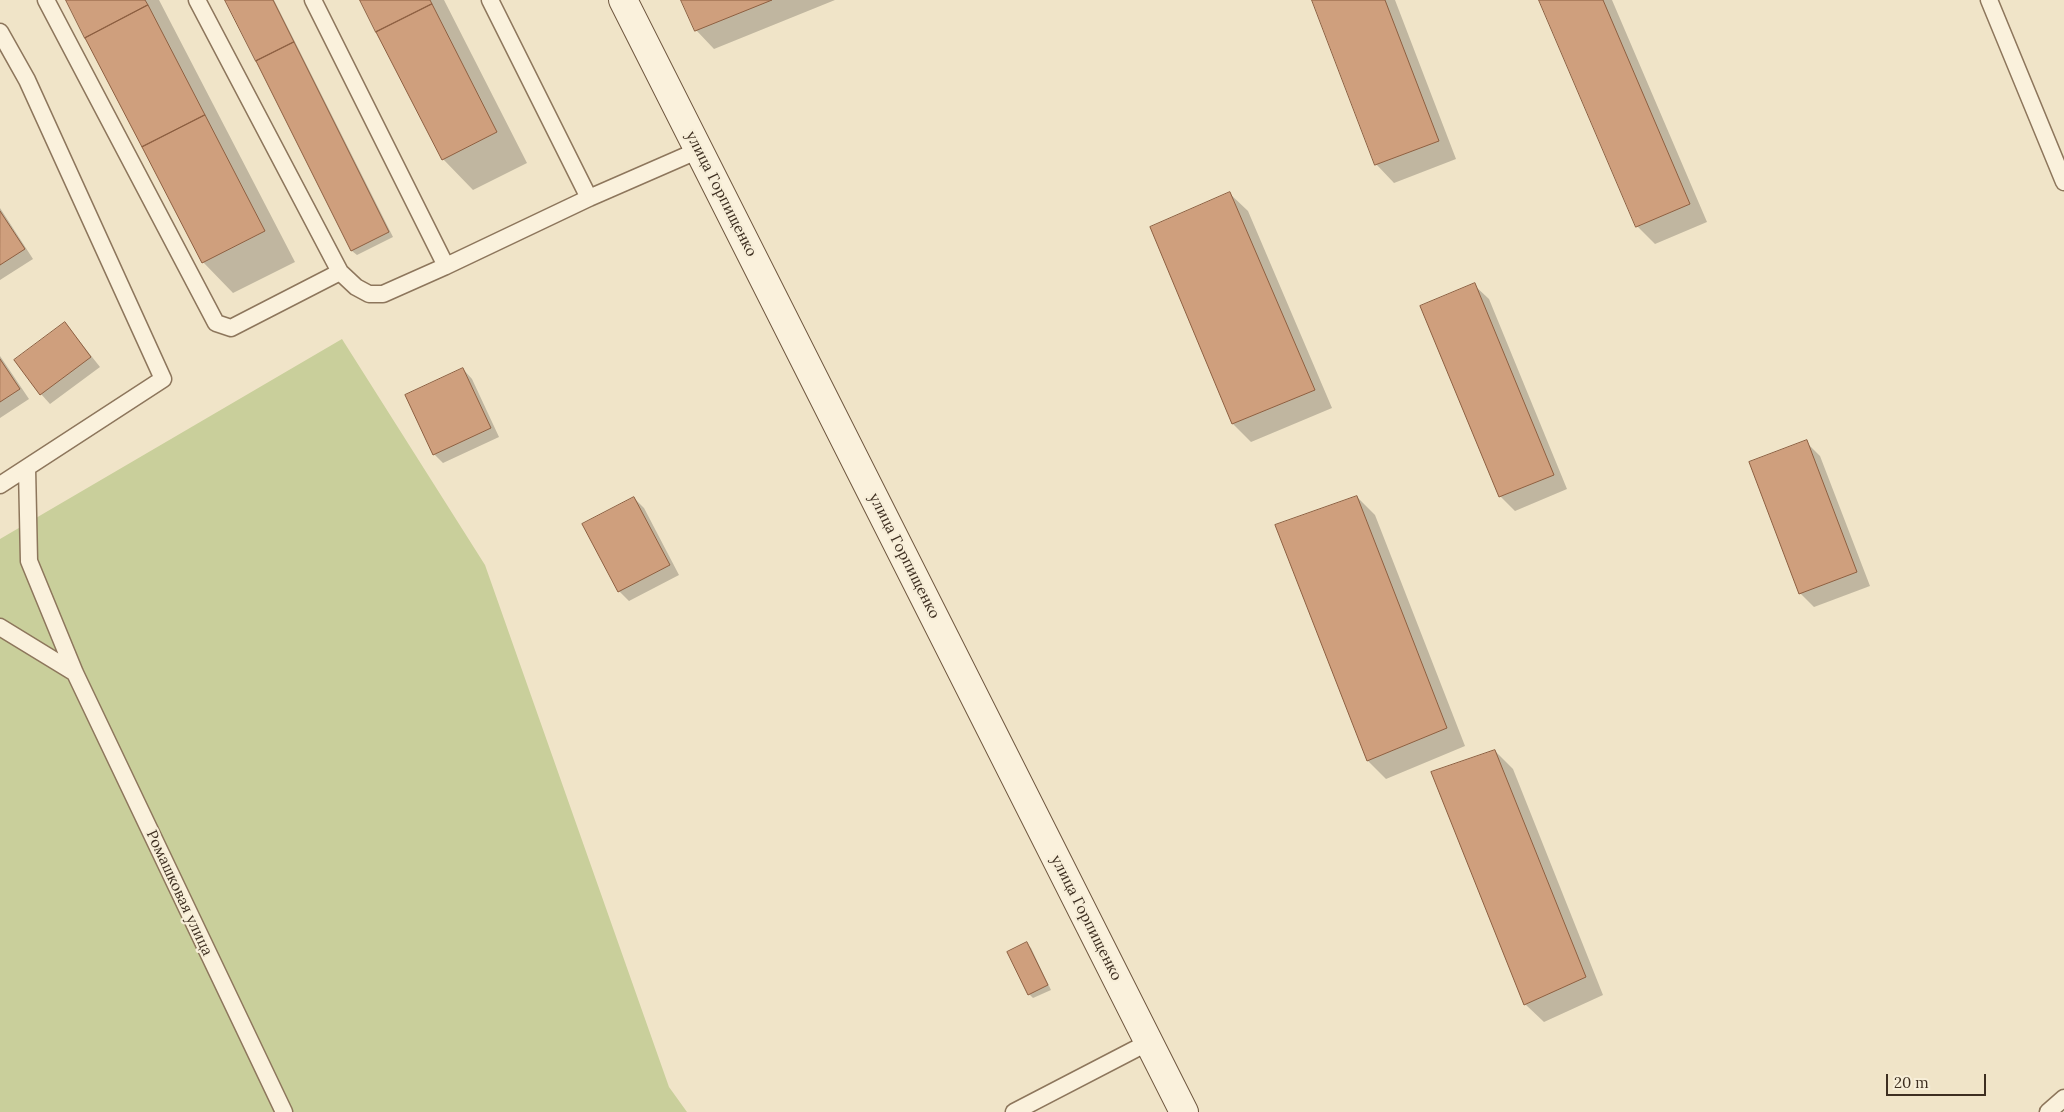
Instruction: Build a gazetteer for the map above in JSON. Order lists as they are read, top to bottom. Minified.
{"streets":{"main road":["улица Горпищенко"],"lane":["Ромашковая улица"]},"scale_bar":"20 m"}
